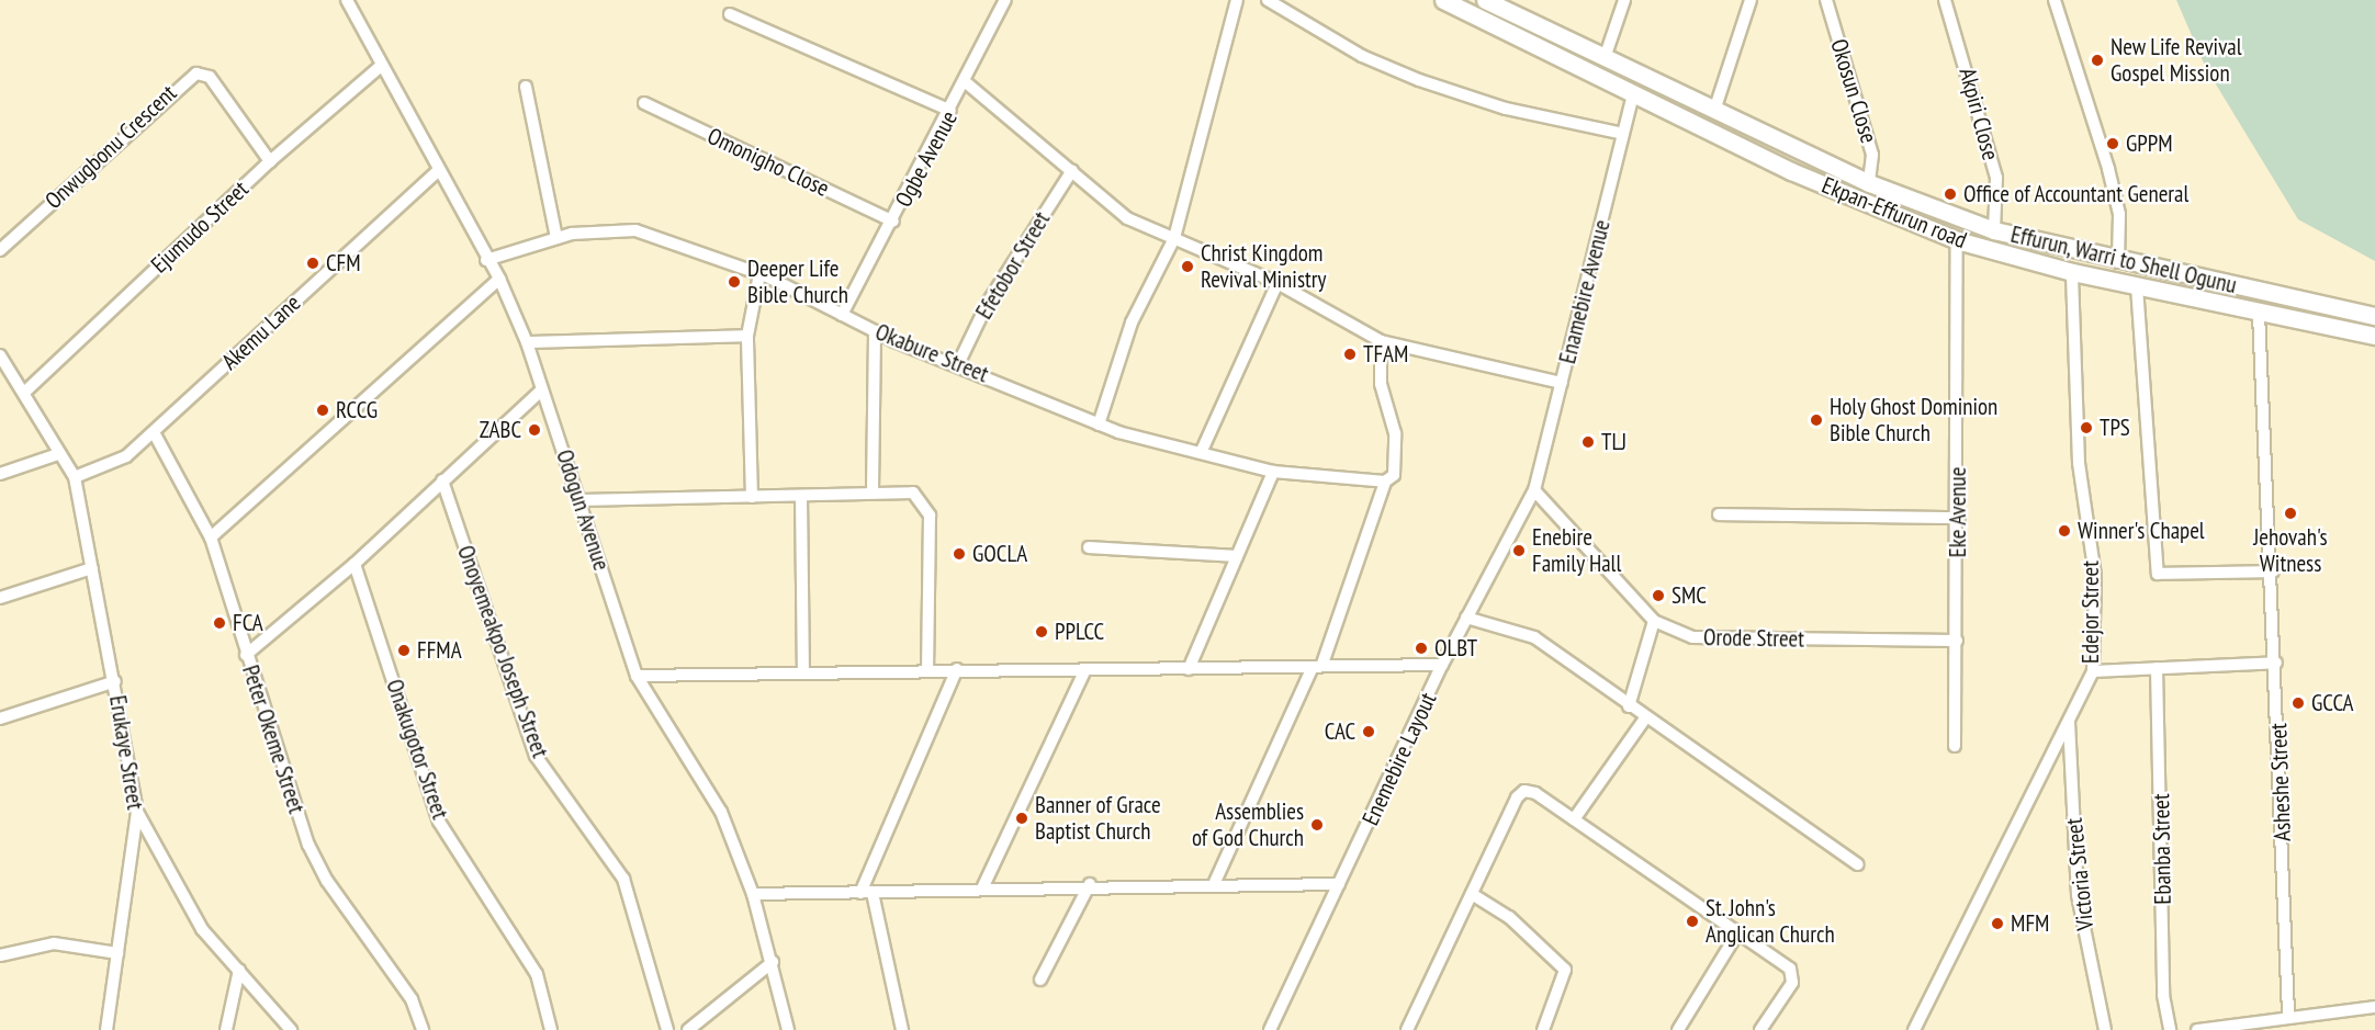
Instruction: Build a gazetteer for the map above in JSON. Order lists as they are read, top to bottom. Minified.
{"streets":{"main road":["Ekpan-Effurun road","Effurun, Warri to Shell Ogunu"],"street":["Okosun Close","Akpiri Close","Onwugbonu Crescent","Ogbe Avenue","Omonigho Close","Ejumudo Street","Efetobor Street","Enamebire Avenue","Akemu Lane","Okabure Street","Odogun Avenue","Eke Avenue","Edejor Street","Orode Street","Onoyemeakpo Joseph Street","Peter Okeme Street","Onakugotor Street","Erukaye Street","Enemebire Layout","Asheshe Street","Ebanba Street","Victoria Street"]},"crossings":[["Okosun Close","Effurun, Warri to Shell Ogunu"],["Akpiri Close","Effurun, Warri to Shell Ogunu"],["Onwugbonu Crescent","Ejumudo Street"],["Ogbe Avenue","Omonigho Close"],["Ogbe Avenue","Okabure Street"],["Ekpan-Effurun road","Enamebire Avenue"],["Ekpan-Effurun road","Eke Avenue"],["Ekpan-Effurun road","Edejor Street"],["Ekpan-Effurun road","Asheshe Street"],["Ejumudo Street","Odogun Avenue"],["Efetobor Street","Okabure Street"],["Enamebire Avenue","Orode Street"],["Enamebire Avenue","Enemebire Layout"],["Akemu Lane","Odogun Avenue"],["Akemu Lane","Peter Okeme Street"],["Akemu Lane","Erukaye Street"],["Okabure Street","Odogun Avenue"],["Eke Avenue","Orode Street"],["Edejor Street","Victoria Street"],["Orode Street","Enemebire Layout"]],"places":["New Life Revival Gospel Mission","GPPM","Office of Accountant General","CFM","Christ Kingdom Revival Ministry","Deeper Life Bible Church","TFAM","RCCG","Holy Ghost Dominion Bible Church","TPS","ZABC","TLJ","Jehovah's Witness","Winner's Chapel","Enebire Family Hall","GOCLA","SMC","FCA","PPLCC","OLBT","FFMA","GCCA","CAC","Banner of Grace Baptist Church","Assemblies of God Church","St. John's Anglican Church","MFM"]}
